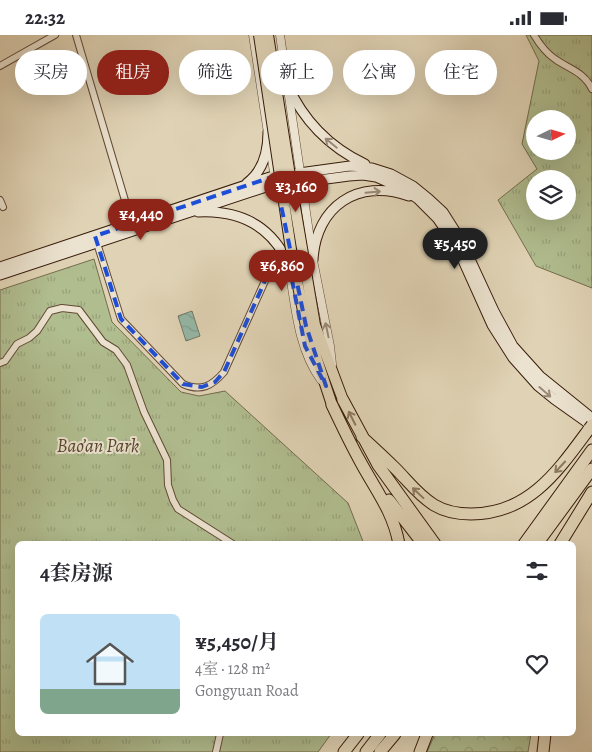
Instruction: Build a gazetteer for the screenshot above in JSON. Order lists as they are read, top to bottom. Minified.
{"parks":["Bao’an Park"],"north":"right","page":{"status":"22:32","chip":["买房","租房","筛选","新上","公寓","住宅"],"price":["¥3,160","¥4,440","¥5,450","¥6,860"],"heading":"4套房源","list":[{"name":"¥5,450/月","note":"4室 · 128 m² · Gongyuan Road"}]}}
